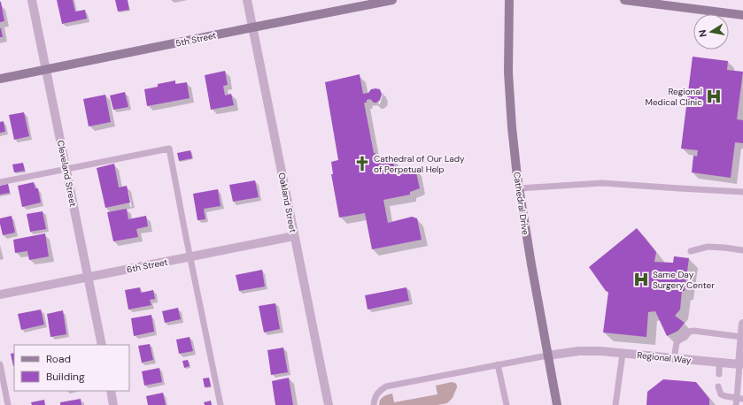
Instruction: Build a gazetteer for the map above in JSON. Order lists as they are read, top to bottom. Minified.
{"streets":{"main road":["5th Street","Cathedral Drive"],"street":["Cleveland Street","Oakland Street","6th Street","Regional Way"]},"crossings":[["5th Street","Cleveland Street"],["5th Street","Oakland Street"],["Cleveland Street","6th Street"],["Oakland Street","6th Street"],["Cathedral Drive","Regional Way"]],"places":{"hospital":["Regional Medical Clinic","Same Day Surgery Center"],"church":["Cathedral of Our Lady of Perpetual Help"]},"legend":["Road","Building"],"north":"left"}
